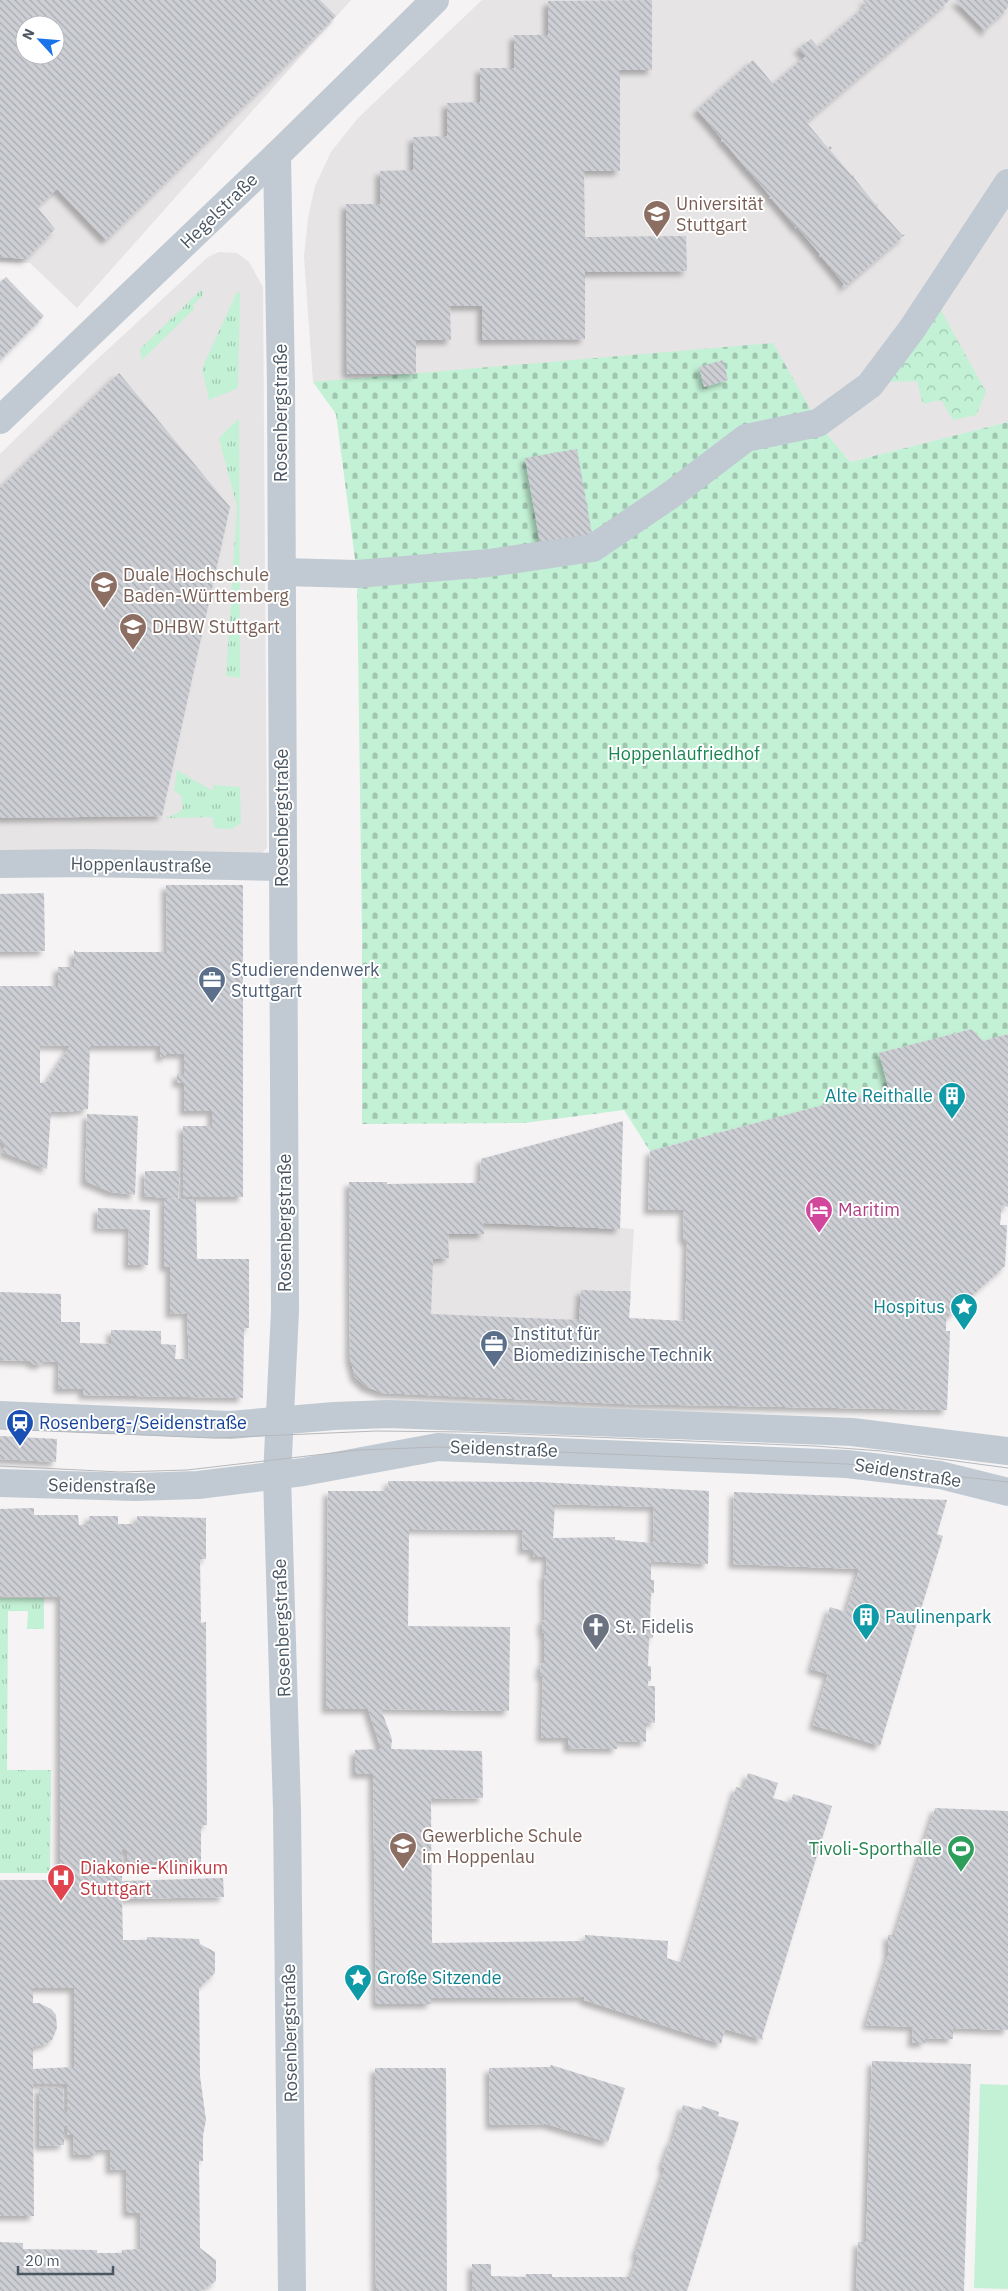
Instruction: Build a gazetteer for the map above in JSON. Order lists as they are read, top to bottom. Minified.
{"streets":{"street":["Hegelstraße","Rosenbergstraße","Hoppenlaustraße","Seidenstraße"]},"crossings":[["Hegelstraße","Rosenbergstraße"],["Rosenbergstraße","Hoppenlaustraße"],["Rosenbergstraße","Seidenstraße"]],"parks":["Hoppenlaufriedhof"],"places":{"school or university":["Universität Stuttgart","Duale Hochschule Baden-Württemberg","DHBW Stuttgart","Gewerbliche Schule im Hoppenlau"],"office":["Studierendenwerk Stuttgart","Institut für Biomedizinische Technik"],"building":["Alte Reithalle","Paulinenpark"],"hotel":["Maritim"],"place":["Hospitus","Große Sitzende"],"station":["Rosenberg-/Seidenstraße"],"church":["St. Fidelis"],"sports":["Tivoli-Sporthalle"],"hospital":["Diakonie-Klinikum Stuttgart"]},"scale_bar":"20 m","north":"top left"}
